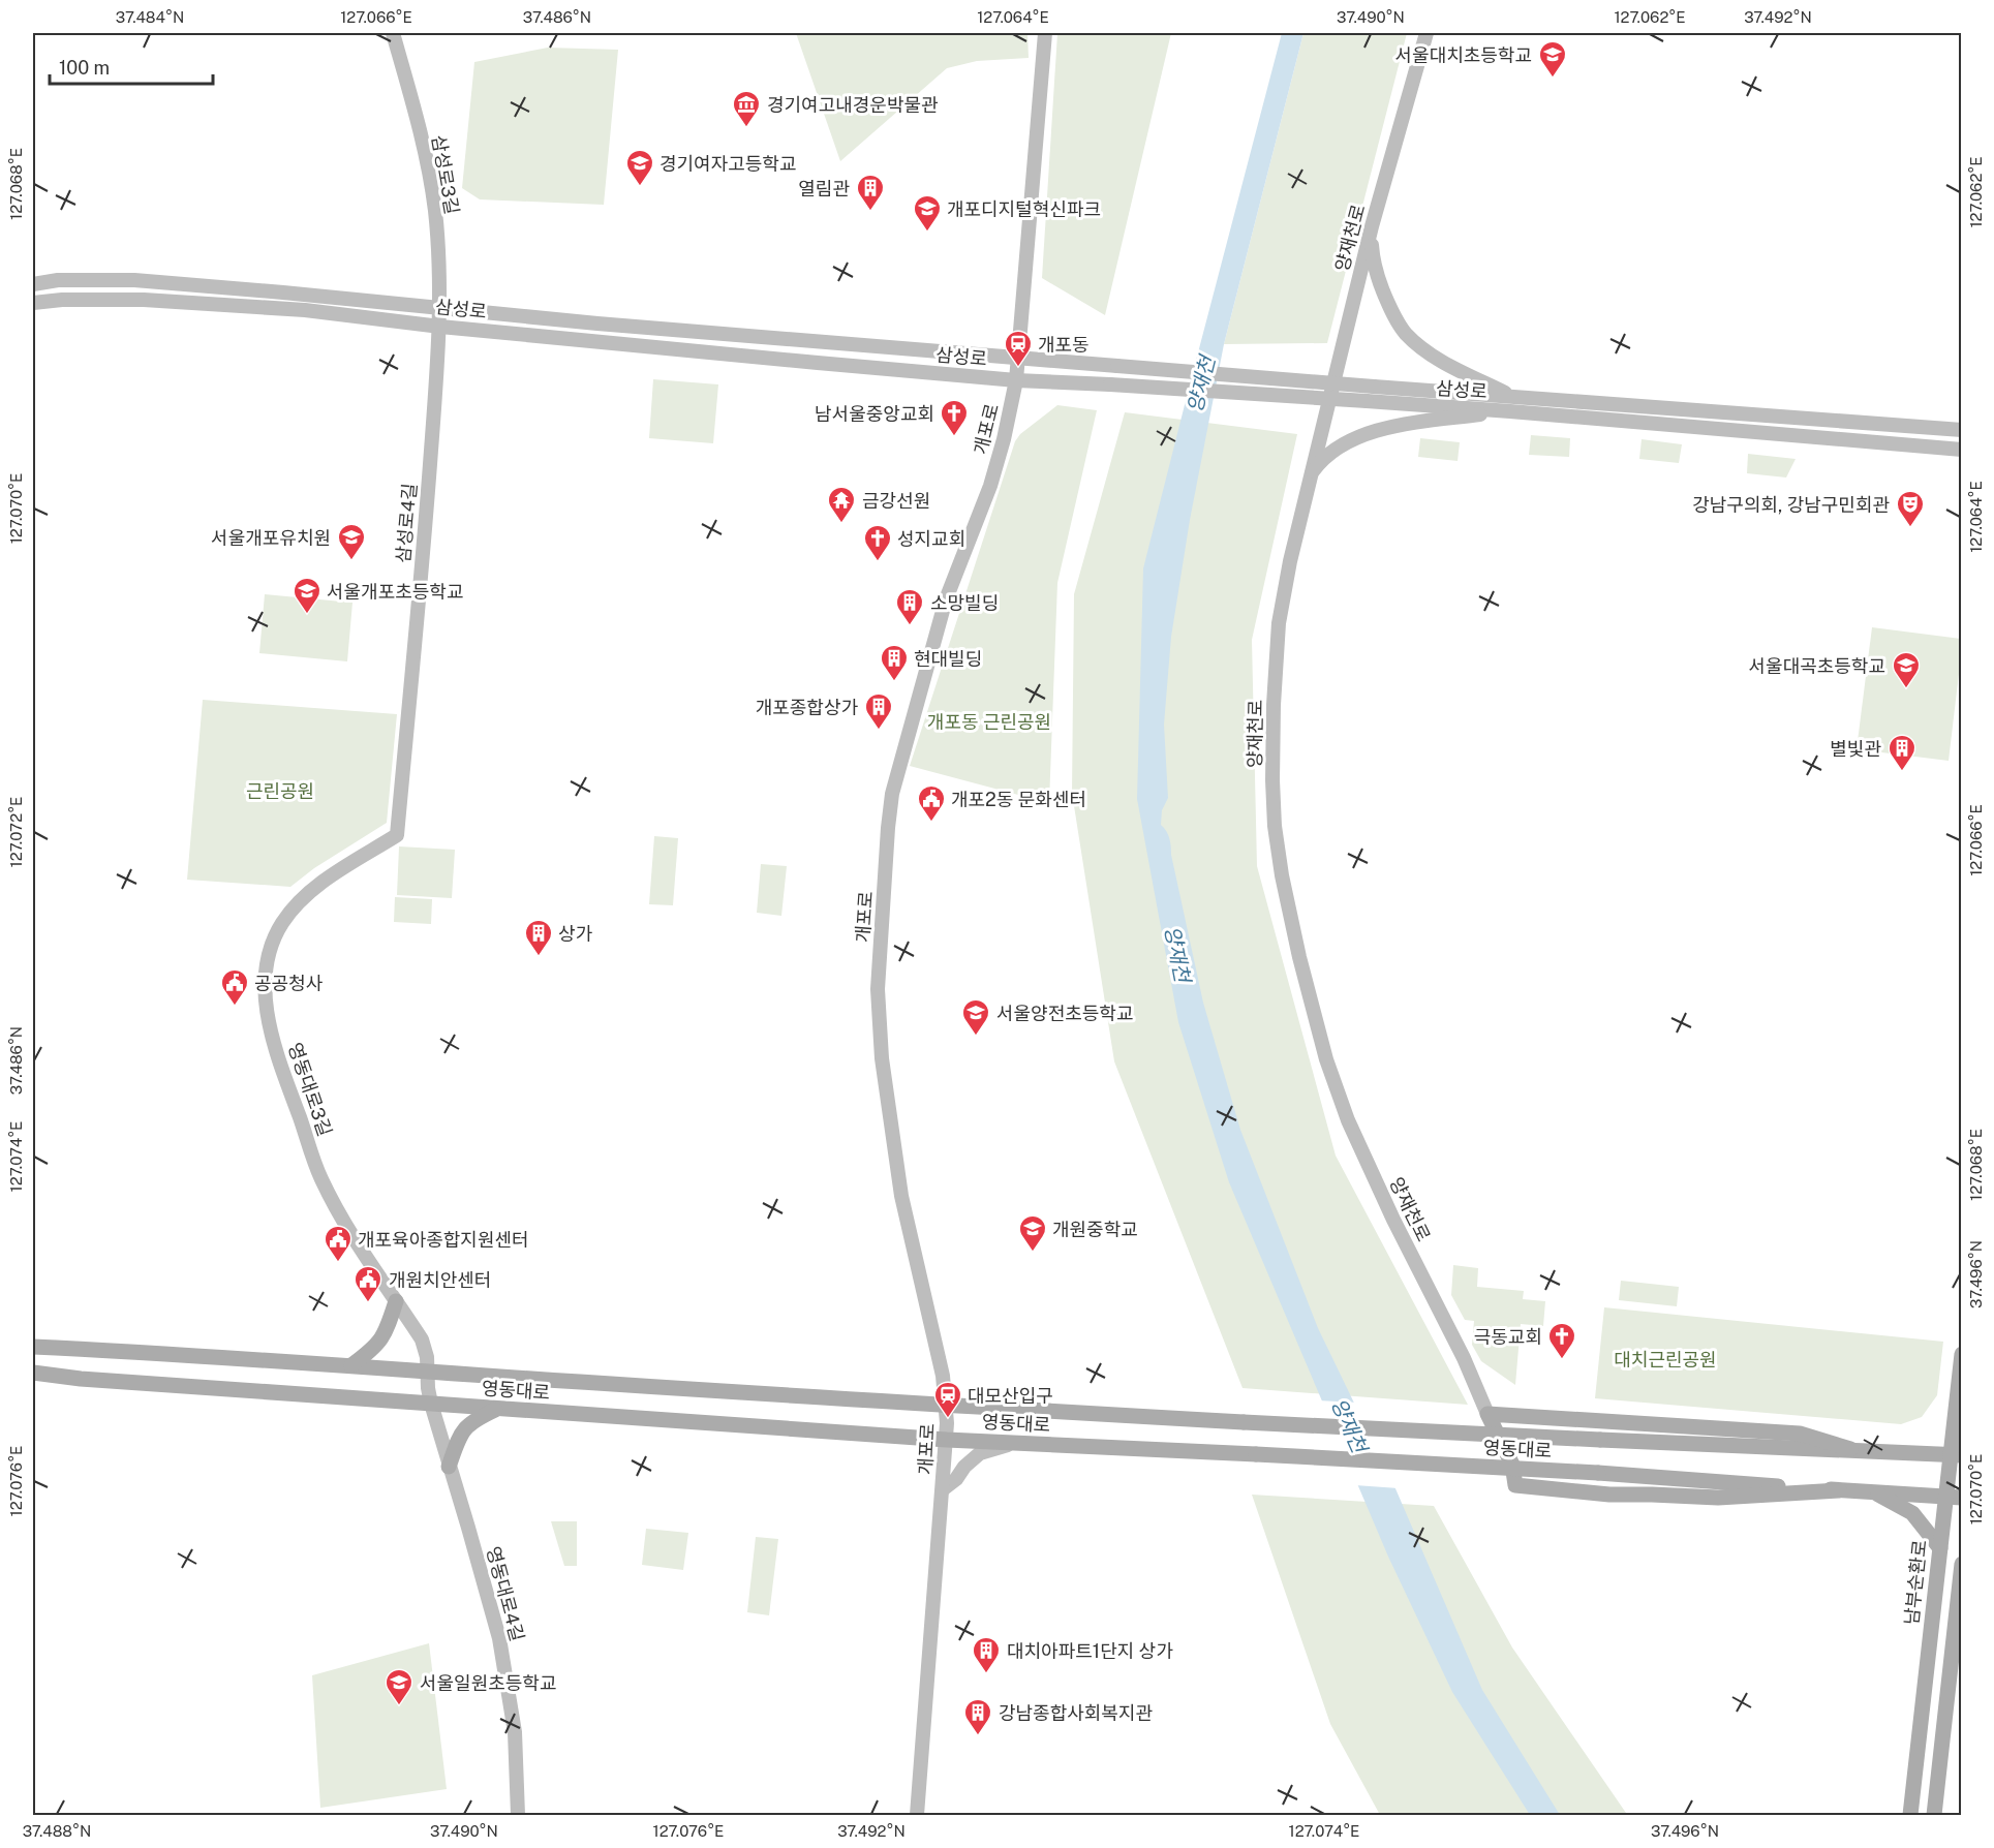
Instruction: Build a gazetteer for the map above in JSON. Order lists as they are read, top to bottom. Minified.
{"streets":{"main road":["영동대로","남부순환로"],"street":["삼성로3길","양재천로","삼성로","개포로","삼성로4길","영동대로3길","영동대로4길"]},"crossings":[["삼성로3길","삼성로"],["삼성로3길","삼성로4길"],["삼성로","개포로"],["삼성로","삼성로4길"],["개포로","영동대로"],["삼성로4길","영동대로3길"],["영동대로3길","영동대로"],["영동대로3길","영동대로4길"],["영동대로","남부순환로"],["영동대로","영동대로4길"]],"water":["양재천"],"parks":["개포동 근린공원","근린공원","대치근린공원"],"places":{"school or university":["서울대치초등학교","경기여자고등학교","개포디지털혁신파크","서울개포유치원","서울개포초등학교","서울대곡초등학교","서울양전초등학교","개원중학교","서울일원초등학교"],"museum":["경기여고내경운박물관"],"building":["열림관","소망빌딩","현대빌딩","개포종합상가","별빛관","상가","대치아파트1단지 상가","강남종합사회복지관"],"station":["개포동","대모산입구"],"church":["남서울중앙교회","성지교회","극동교회"],"temple":["금강선원"],"theatre":["강남구의회, 강남구민회관"],"public building":["개포2동 문화센터","공공청사","개포육아종합지원센터","개원치안센터"]},"scale_bar":"100 m","coordinates":["37.484°N","127.066°E","37.486°N","127.064°E","37.490°N","127.062°E","37.492°N","127.068°E","127.070°E","127.072°E","127.074°E","37.496°N","127.076°E","37.488°N"]}
